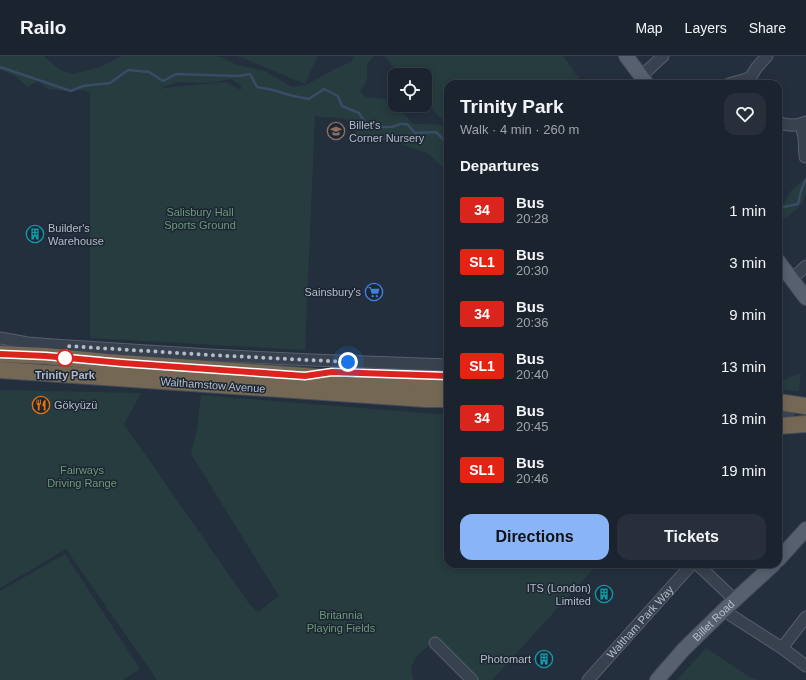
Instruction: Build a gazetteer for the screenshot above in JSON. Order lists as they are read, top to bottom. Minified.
{"streets":{"highway":["Walthamstow Avenue"],"main road":["Billet Road"],"street":["Waltham Park Way"]},"parks":["Salisbury Hall Sports Ground","Fairways Driving Range","Britannia Playing Fields"],"places":{"school or university":["Billet's Corner Nursery"],"building":["Builder's Warehouse","ITS (London) Limited","Photomart"],"supermarket":["Sainsbury's"],"other":["Trinity Park"],"restaurant":["Gökyüzü"]},"lines":["bus line 34"],"page":{"header":"Railo","nav":["Map","Layers","Share"],"heading":[["Trinity Park","Walk · 4 min · 260 m"],"Departures"],"list":[{"mark":"34","name":"Bus","note":"20:28","value":"1 min"},{"mark":"SL1","name":"Bus","note":"20:30","value":"3 min"},{"mark":"34","name":"Bus","note":"20:36","value":"9 min"},{"mark":"SL1","name":"Bus","note":"20:40","value":"13 min"},{"mark":"34","name":"Bus","note":"20:45","value":"18 min"},{"mark":"SL1","name":"Bus","note":"20:46","value":"19 min"}],"buttons":["Directions","Tickets"]}}
